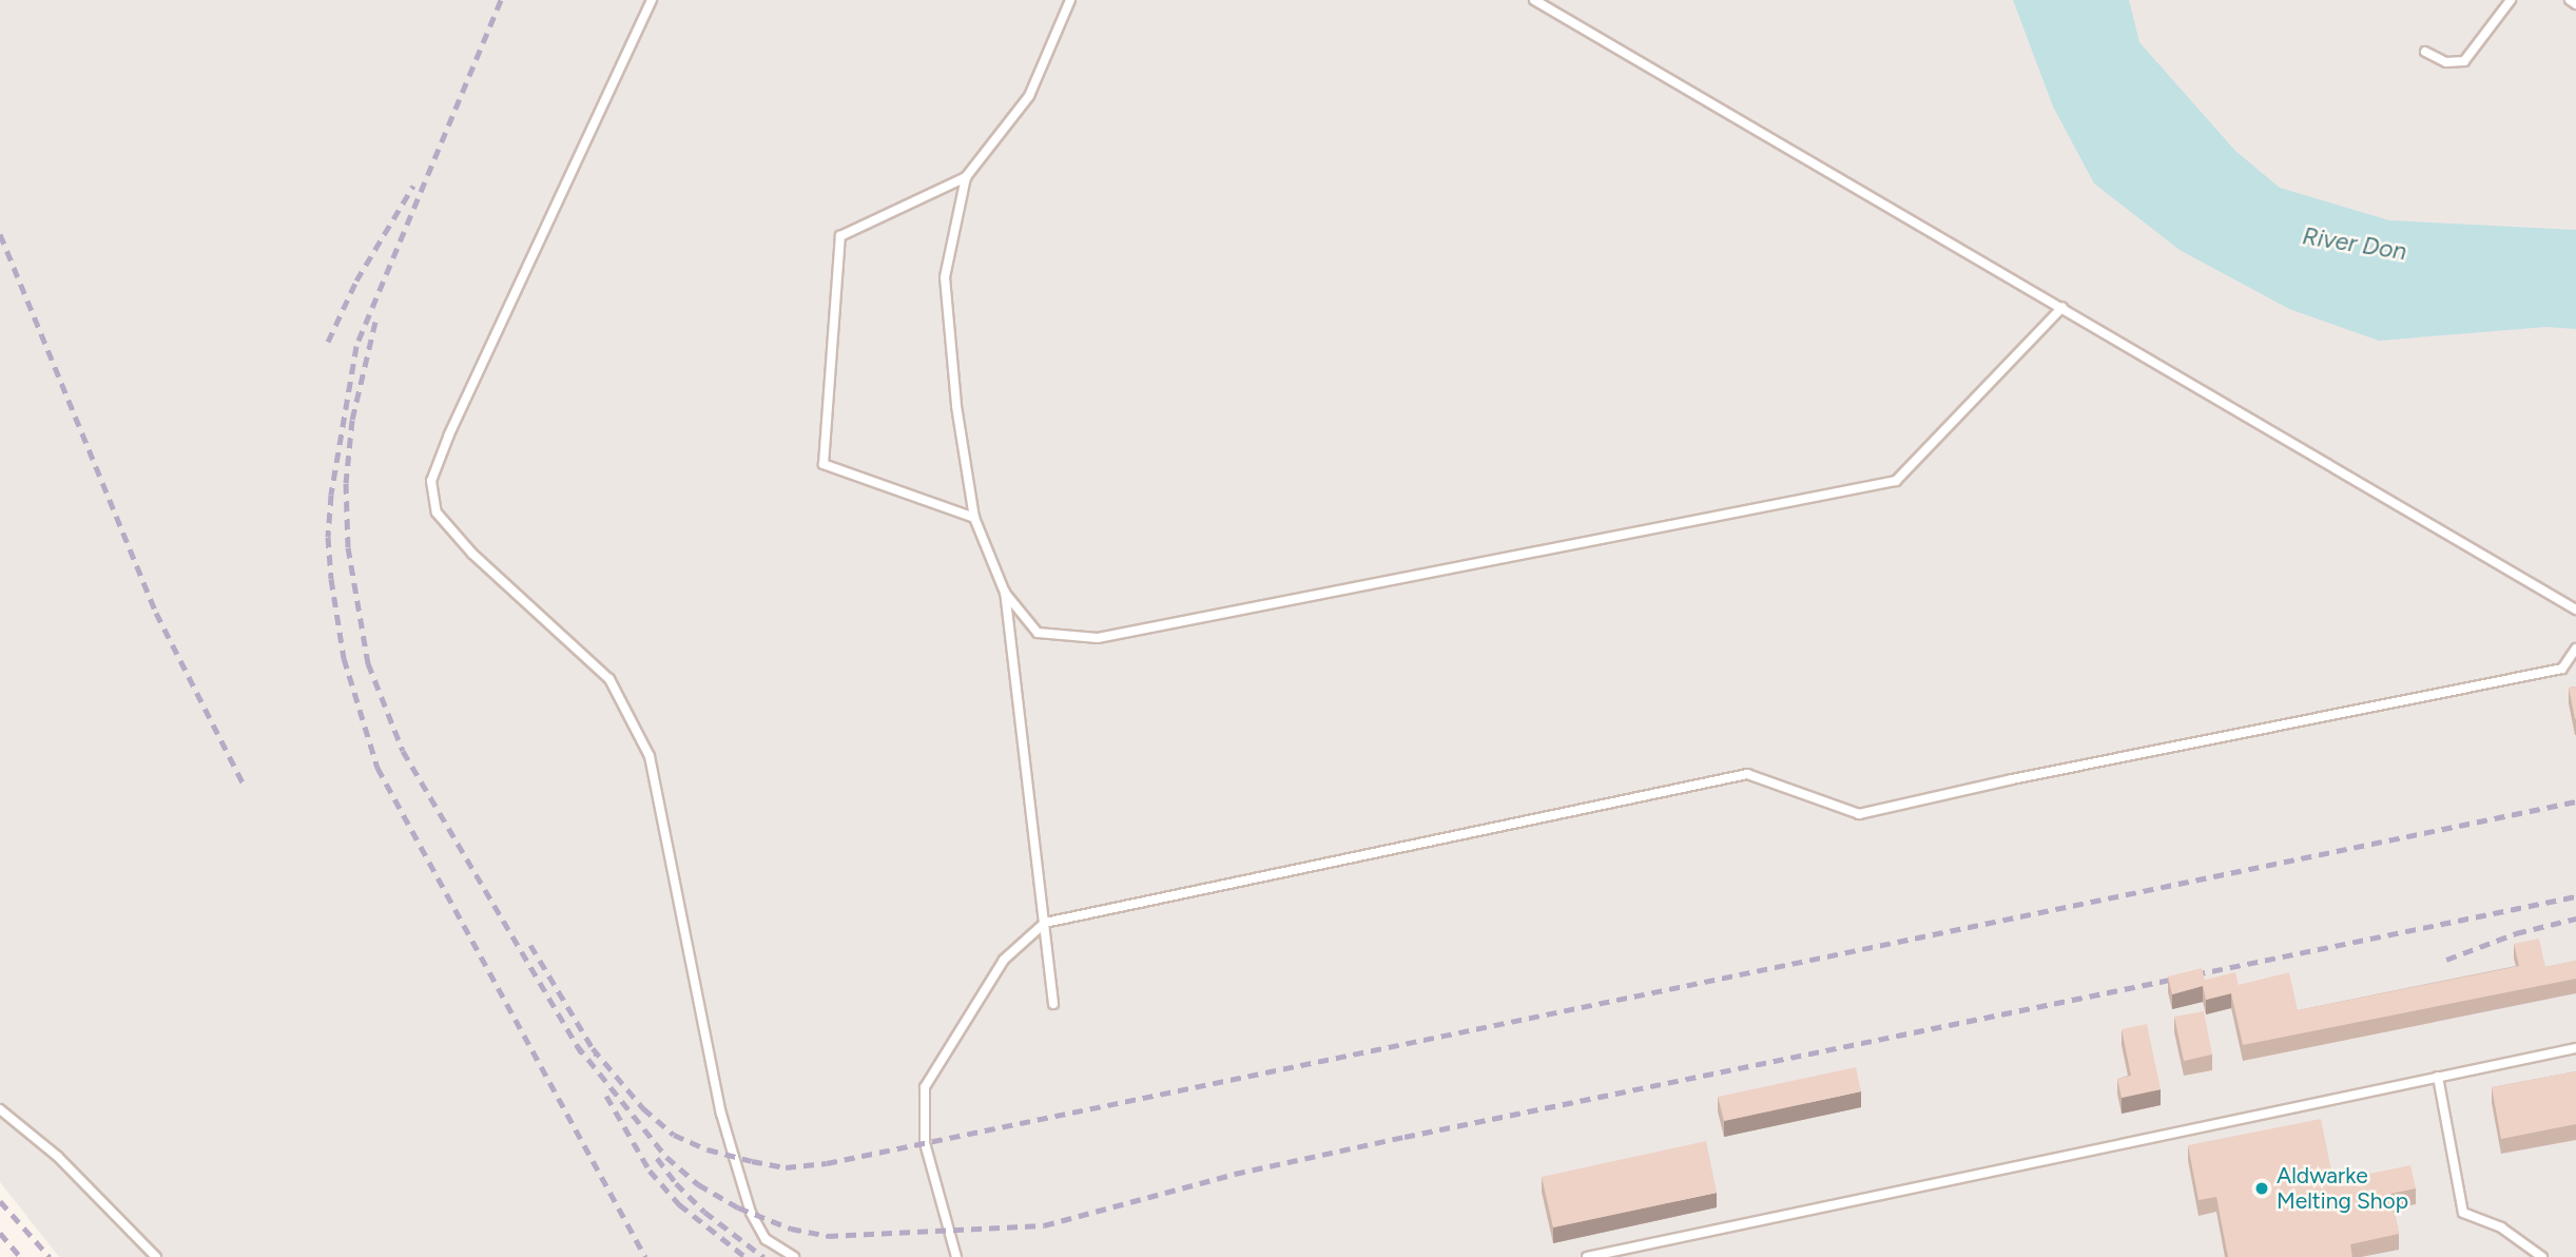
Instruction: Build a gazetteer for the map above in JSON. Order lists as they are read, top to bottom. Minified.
{"water":["River Don"],"places":["Aldwarke Melting Shop"]}
